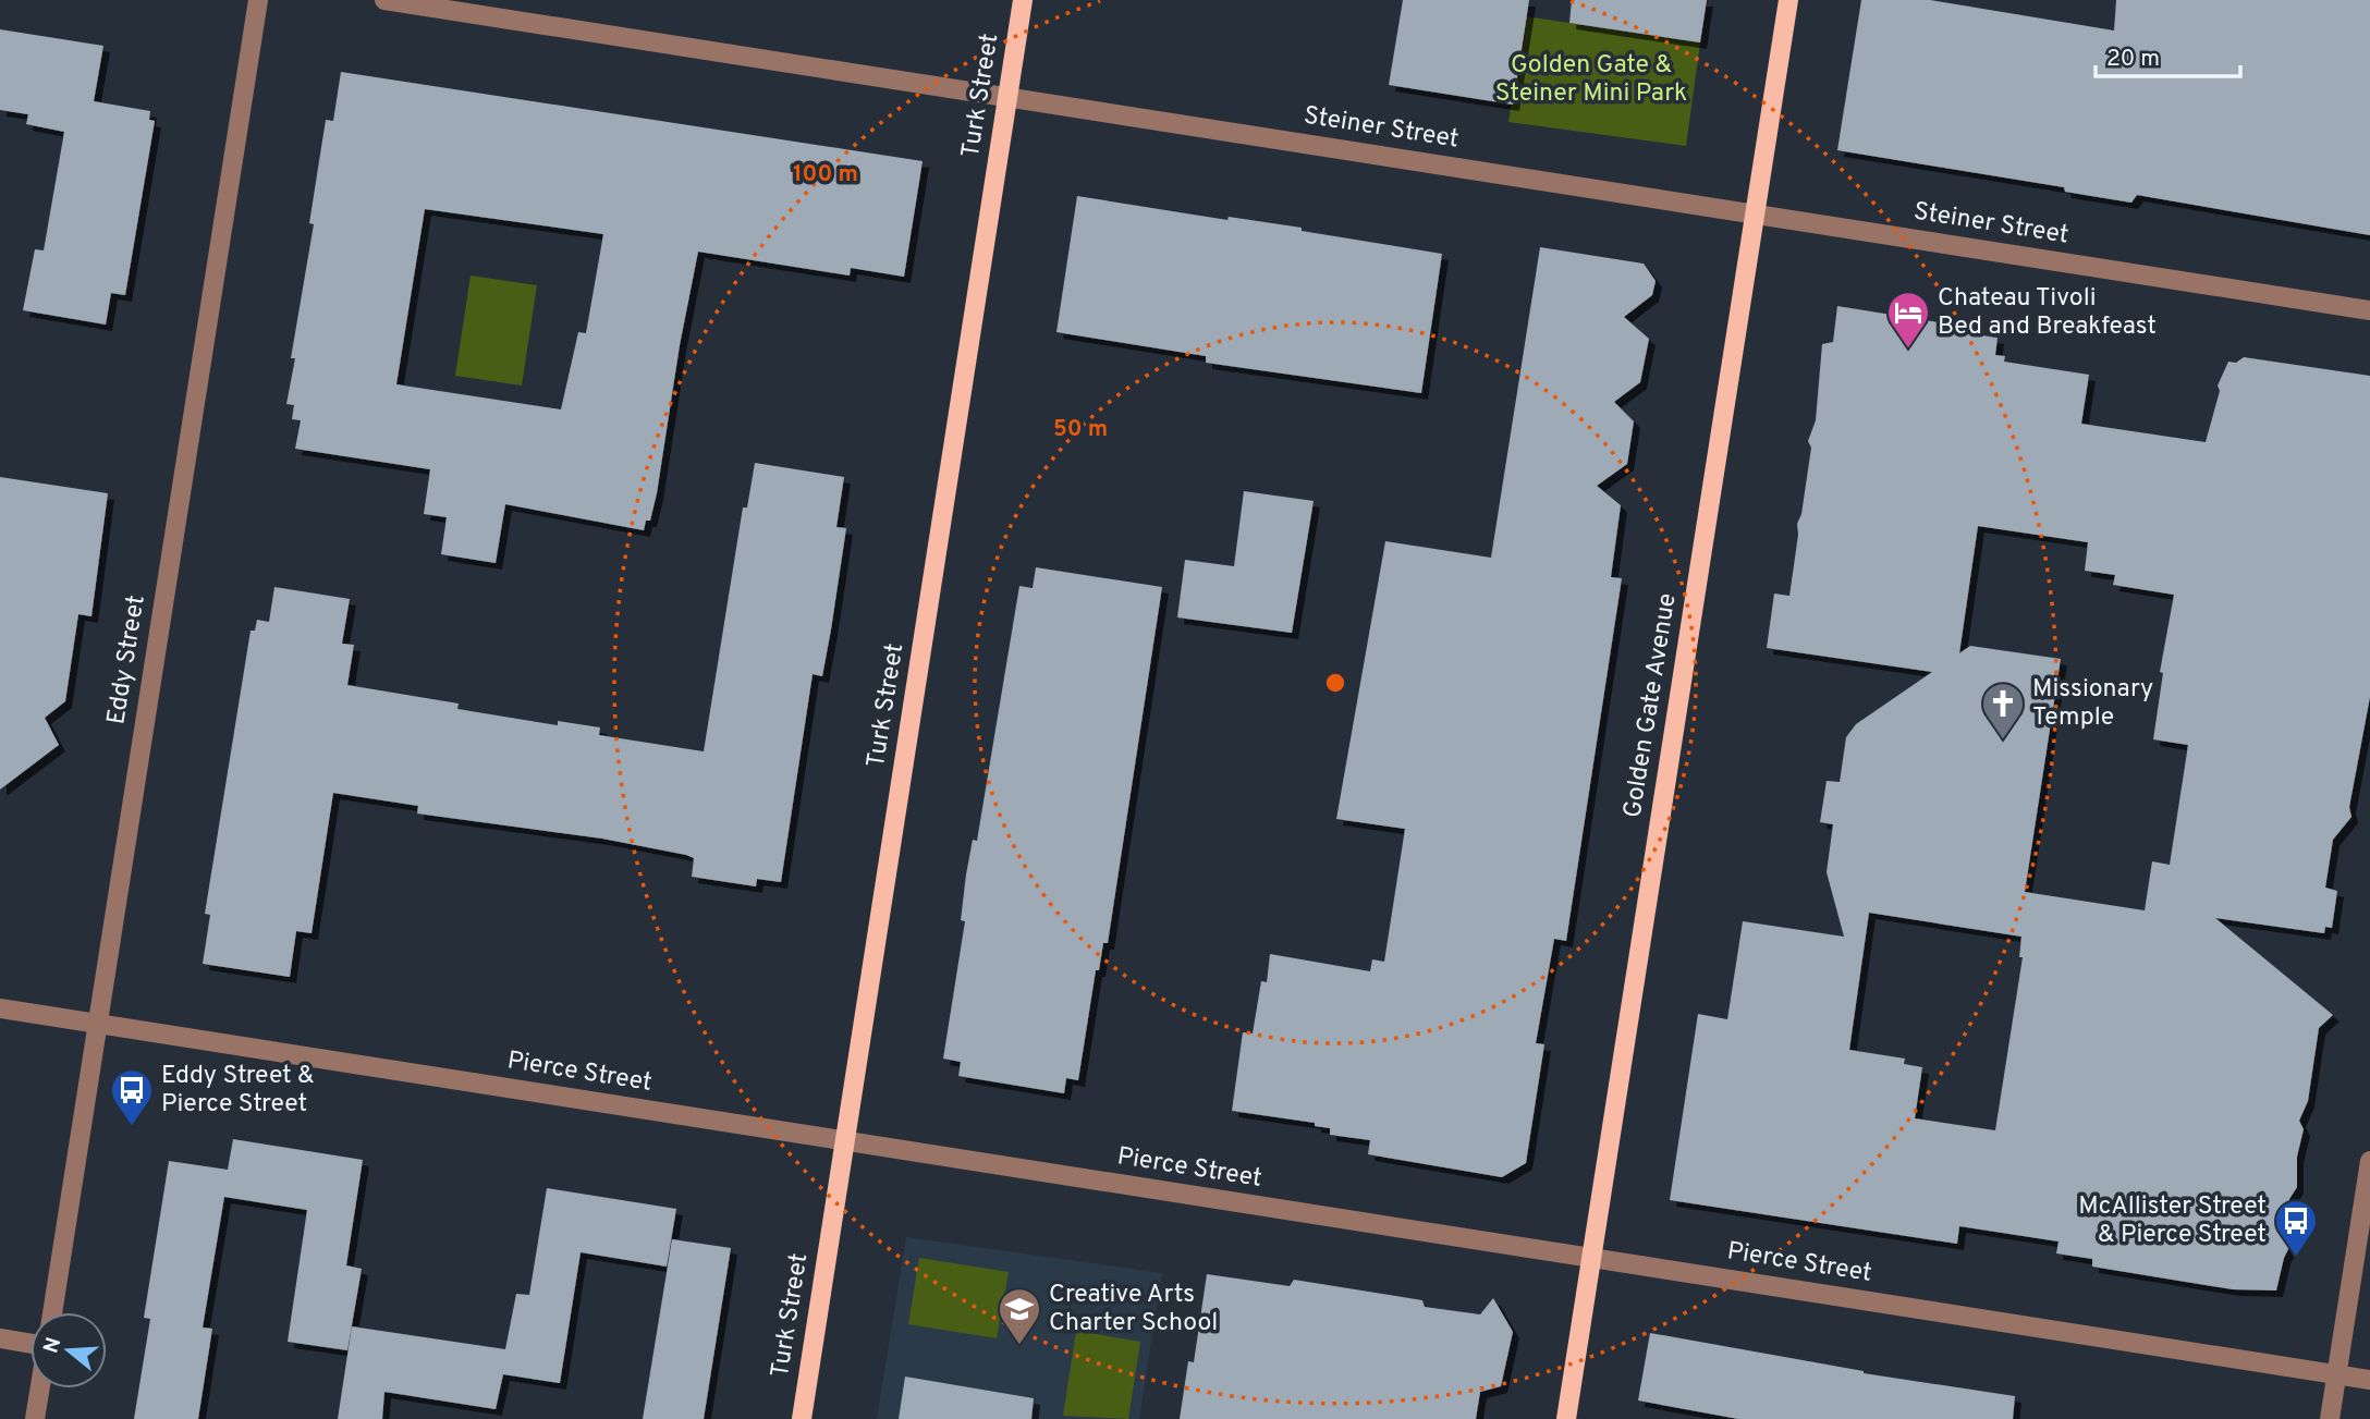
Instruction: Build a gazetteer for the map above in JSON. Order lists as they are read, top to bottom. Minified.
{"streets":{"main road":["Turk Street","Golden Gate Avenue"],"street":["Steiner Street","Eddy Street","Pierce Street"]},"crossings":[["Turk Street","Steiner Street"],["Turk Street","Pierce Street"],["Steiner Street","Golden Gate Avenue"],["Eddy Street","Pierce Street"],["Golden Gate Avenue","Pierce Street"]],"parks":["Golden Gate & Steiner Mini Park"],"places":{"hotel":["Chateau Tivoli Bed and Breakfeast"],"church":["Missionary Temple"],"bus stop":["Eddy Street & Pierce Street","McAllister Street & Pierce Street"],"school or university":["Creative Arts Charter School"]},"scale_bar":"20 m","north":"left","rings":["100 m","50 m"]}
